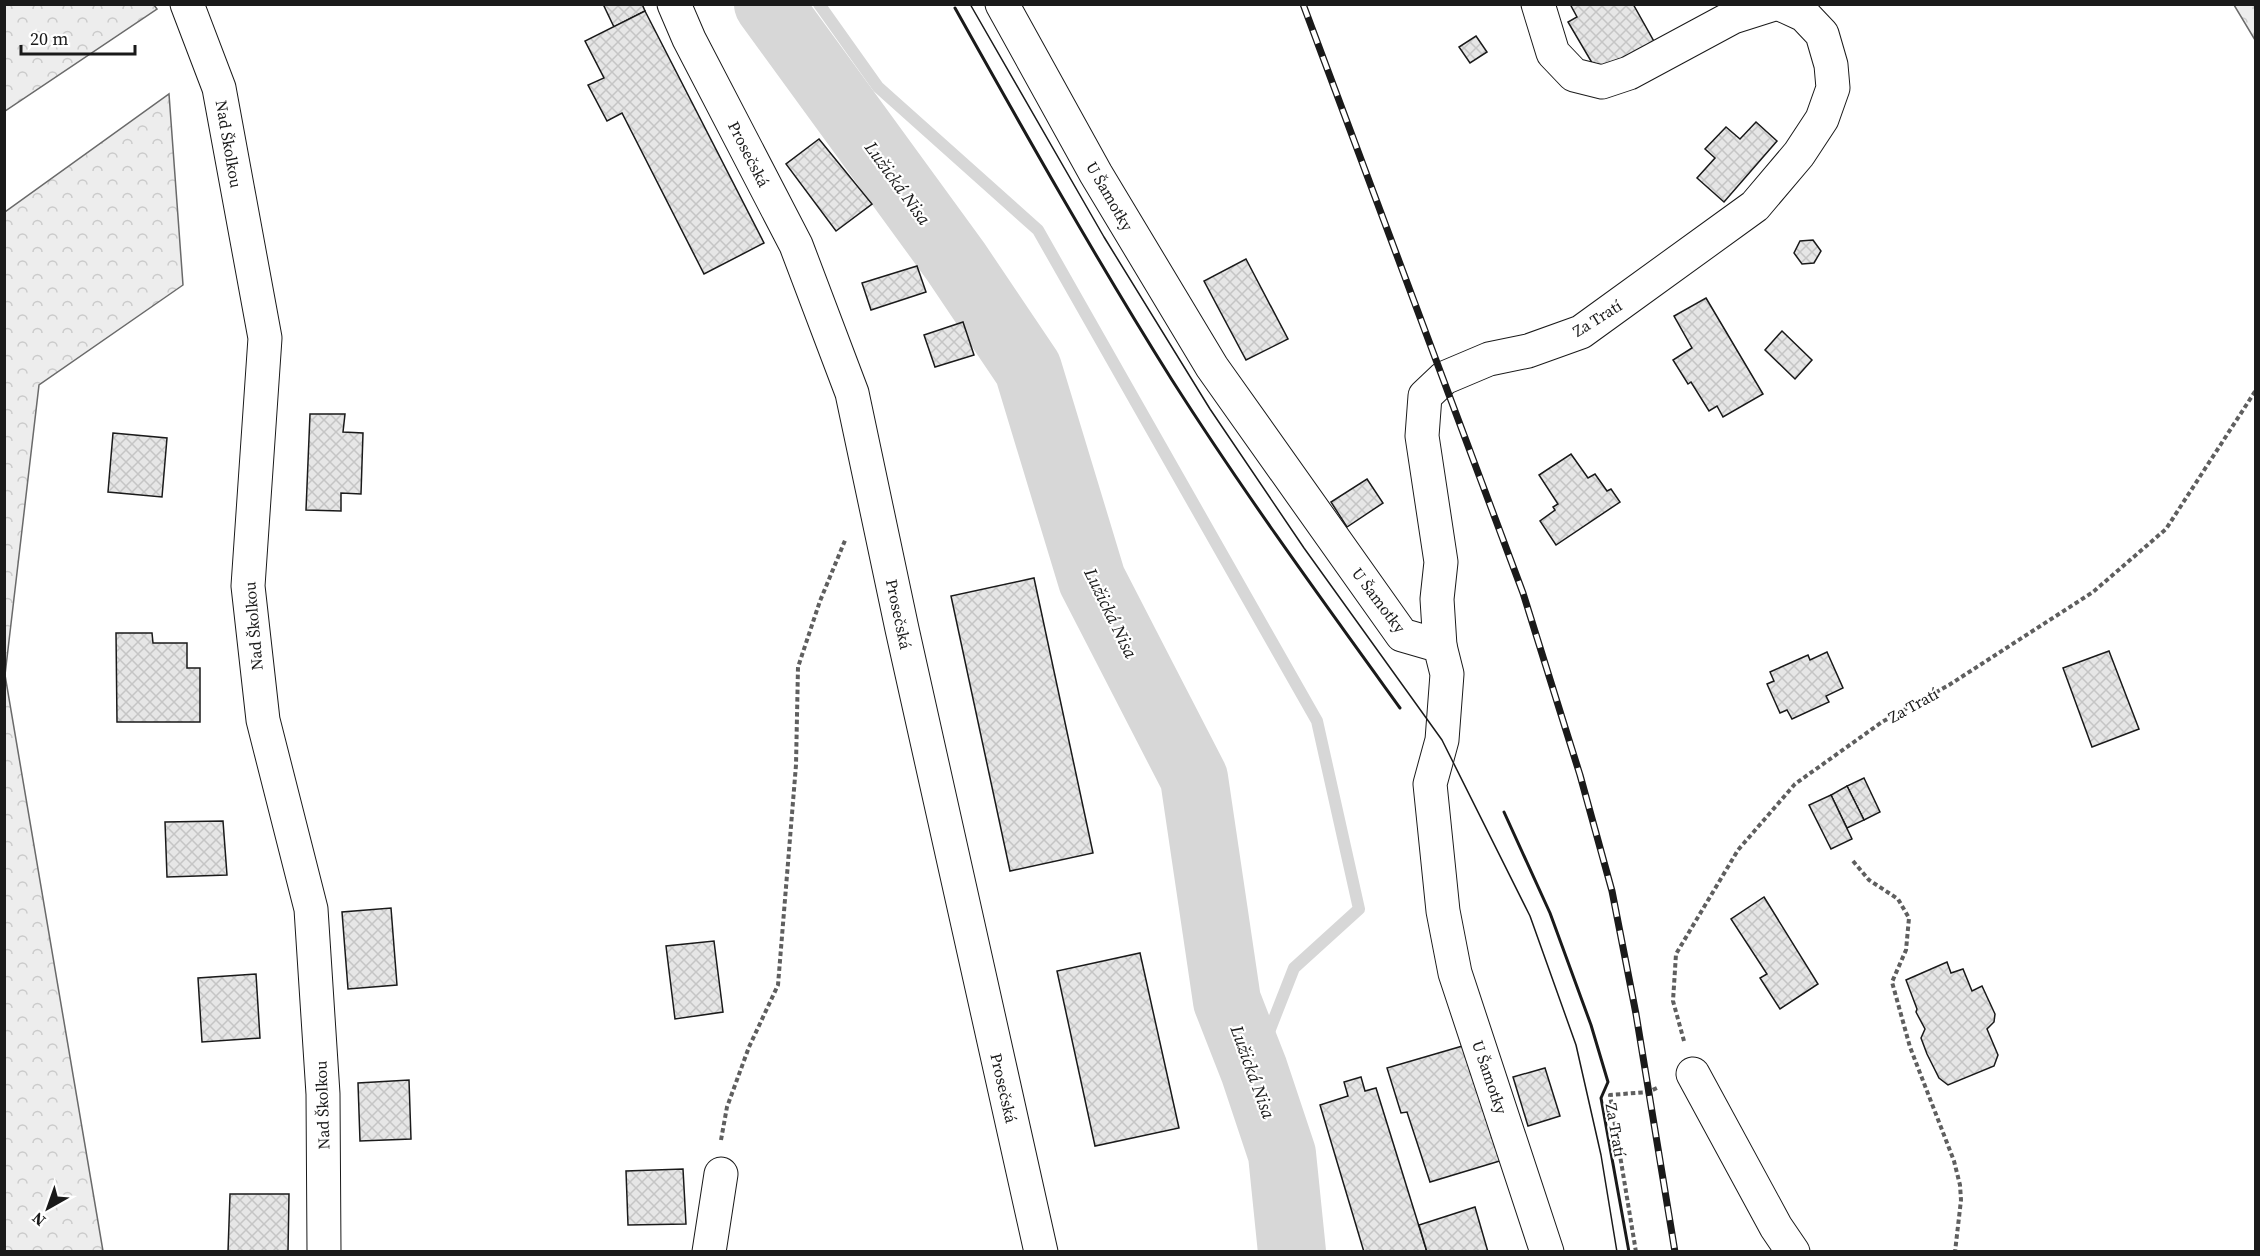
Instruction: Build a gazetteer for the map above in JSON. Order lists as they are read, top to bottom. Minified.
{"streets":{"street":["Nad Školkou","Prosečská","U Šamotky","Za Tratí"]},"crossings":[["U Šamotky","Za Tratí"]],"water":["Lužická Nisa"],"scale_bar":"20 m","north":"bottom left"}
